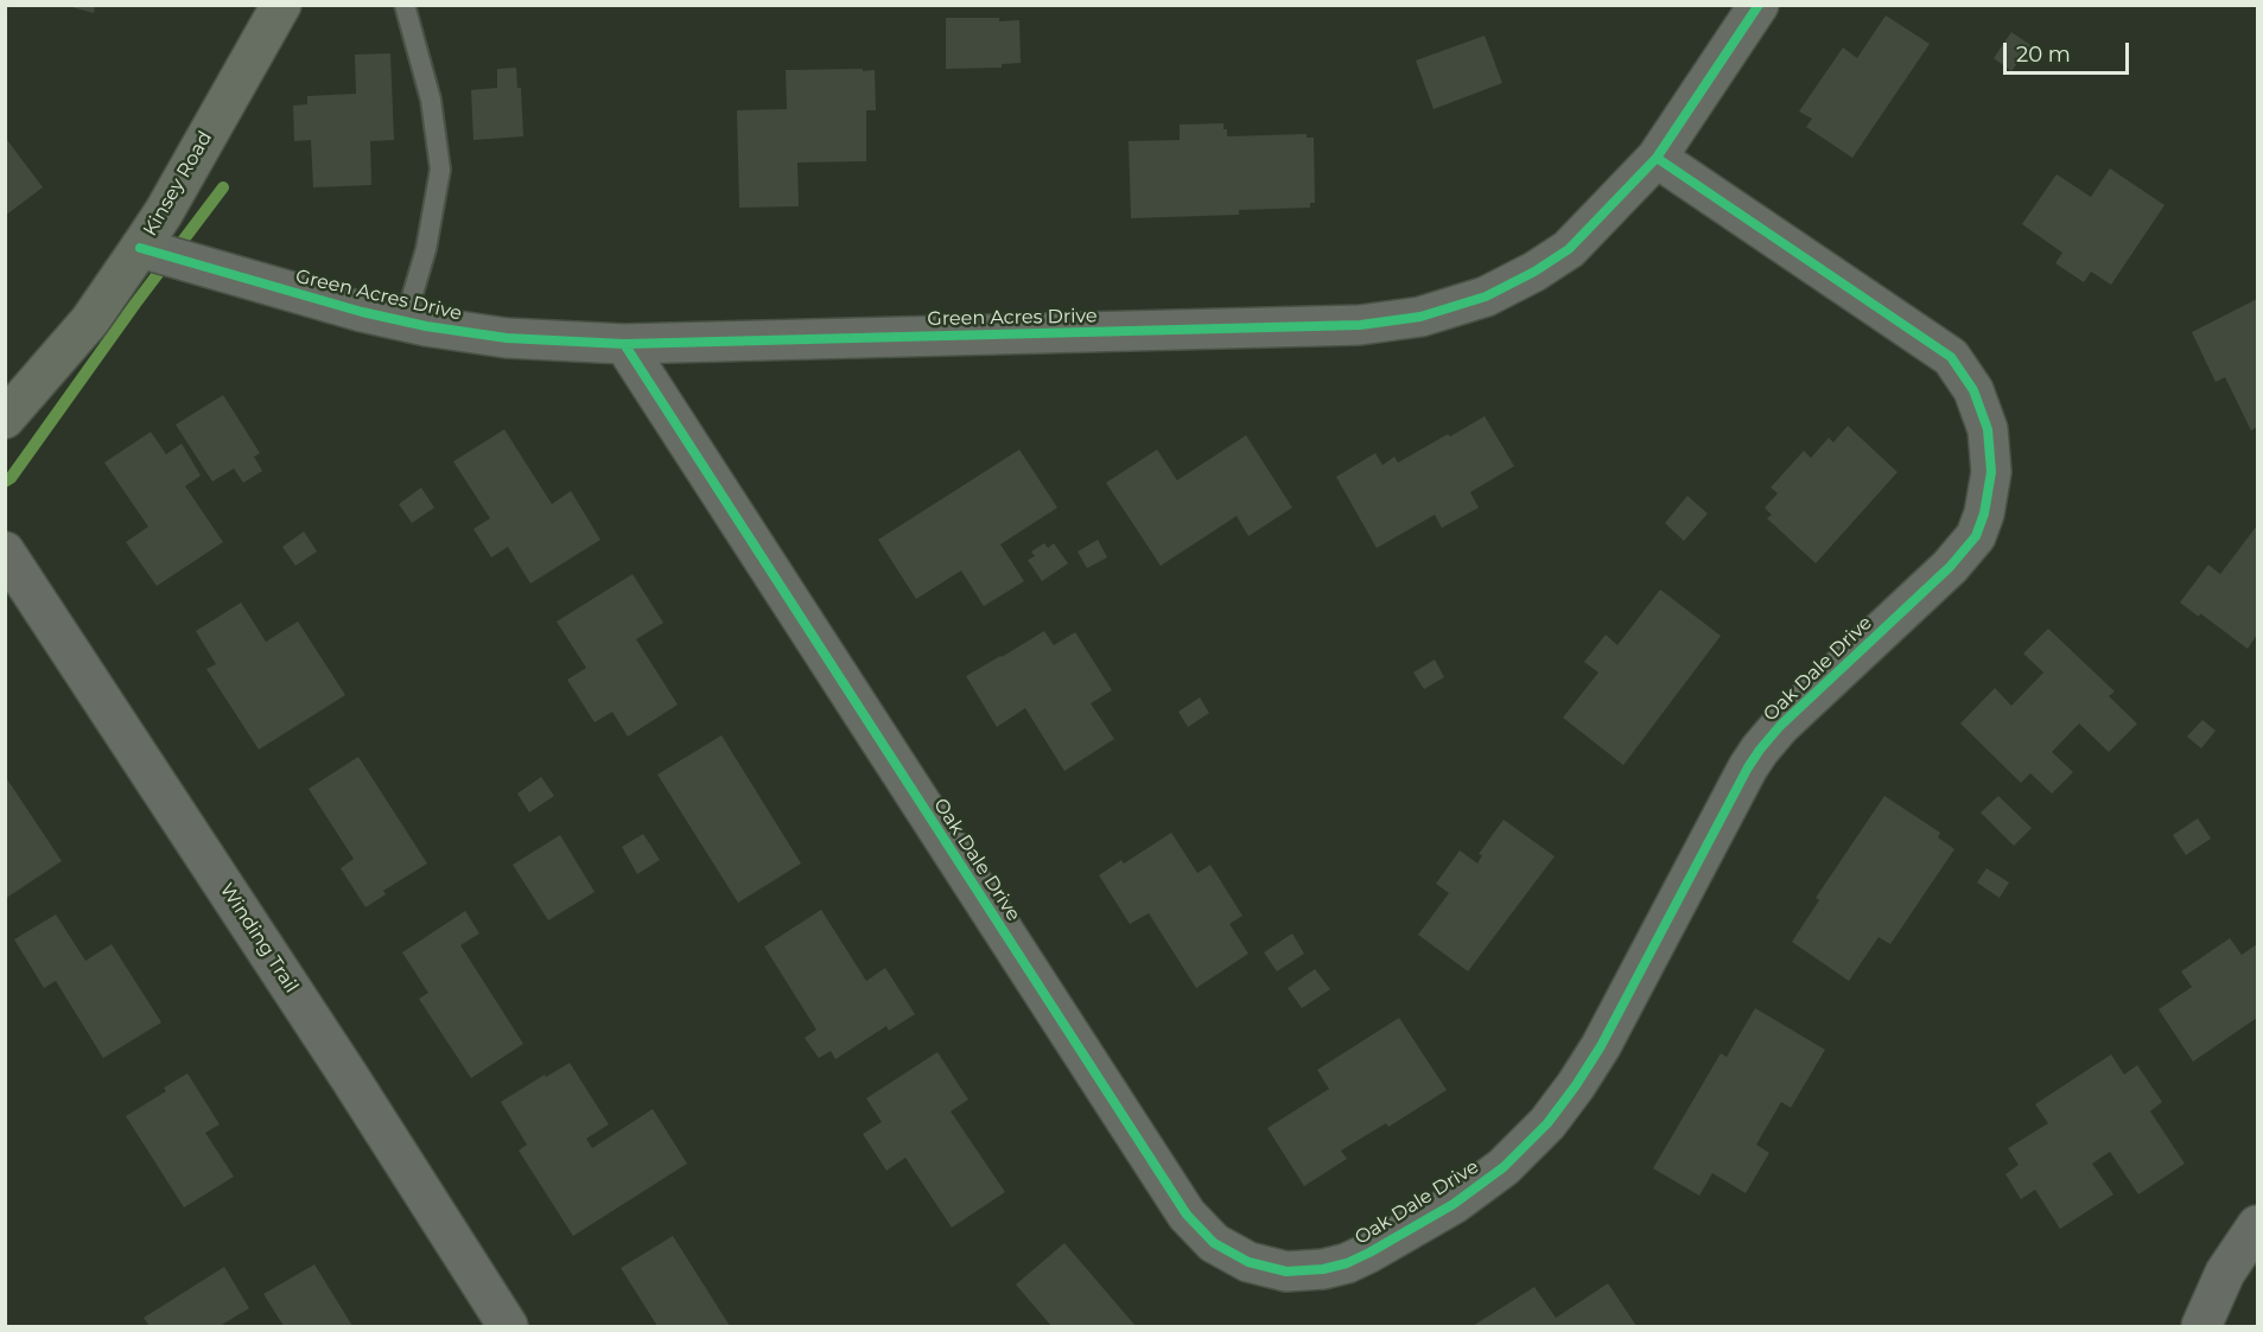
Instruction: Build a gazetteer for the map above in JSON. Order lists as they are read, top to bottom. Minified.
{"streets":{"street":["Kinsey Road","Green Acres Drive","Oak Dale Drive","Winding Trail"]},"crossings":[["Kinsey Road","Green Acres Drive"],["Green Acres Drive","Oak Dale Drive"]],"scale_bar":"20 m"}
